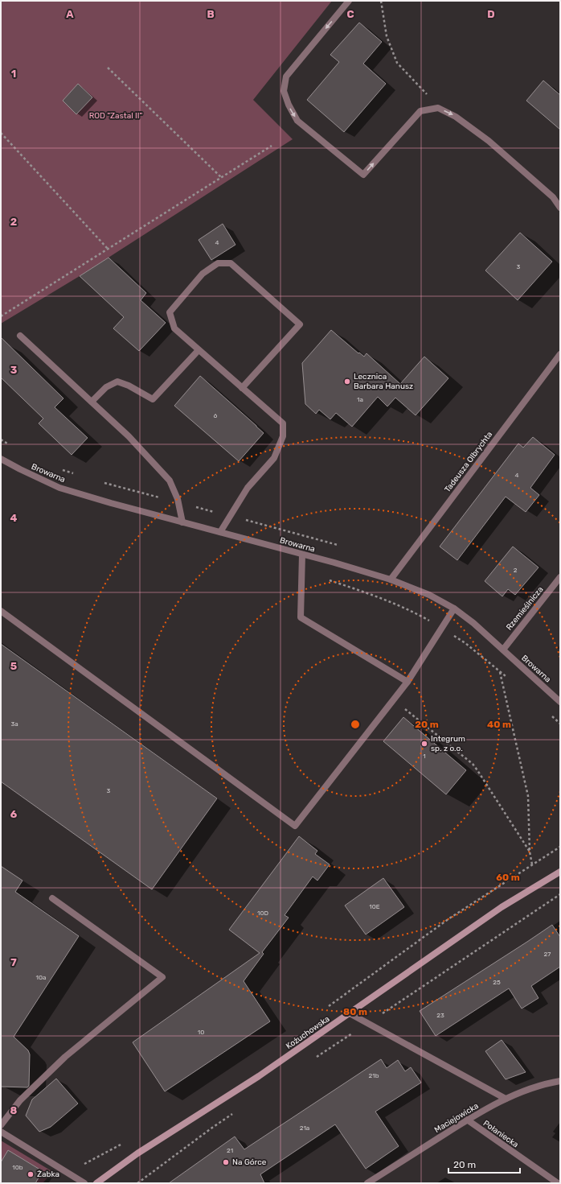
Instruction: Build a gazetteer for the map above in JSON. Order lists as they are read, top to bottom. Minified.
{"streets":{"main road":["Kożuchowska"],"street":["Tadeusza Olbrychta","Browarna","Rzemieślnicza","Maciejowicka","Połaniecka"]},"crossings":[["Tadeusza Olbrychta","Browarna"],["Browarna","Rzemieślnicza"],["Maciejowicka","Połaniecka"]],"parks":["ROD \"Zastal II\""],"places":["Lecznica Barbara Hanusz","Integrum sp. z o.o.","Na Górce","Żabka"],"house_numbers":["4","3","1a","6","4","2","3a","1","3","10E","10D","27","10a","25","23","10","21b","21a","21","10b"],"scale_bar":"20 m","grid":{"columns":["A","B","C","D"],"rows":["1","2","3","4","5","6","7","8"]},"rings":["20 m","40 m","60 m","80 m"]}
